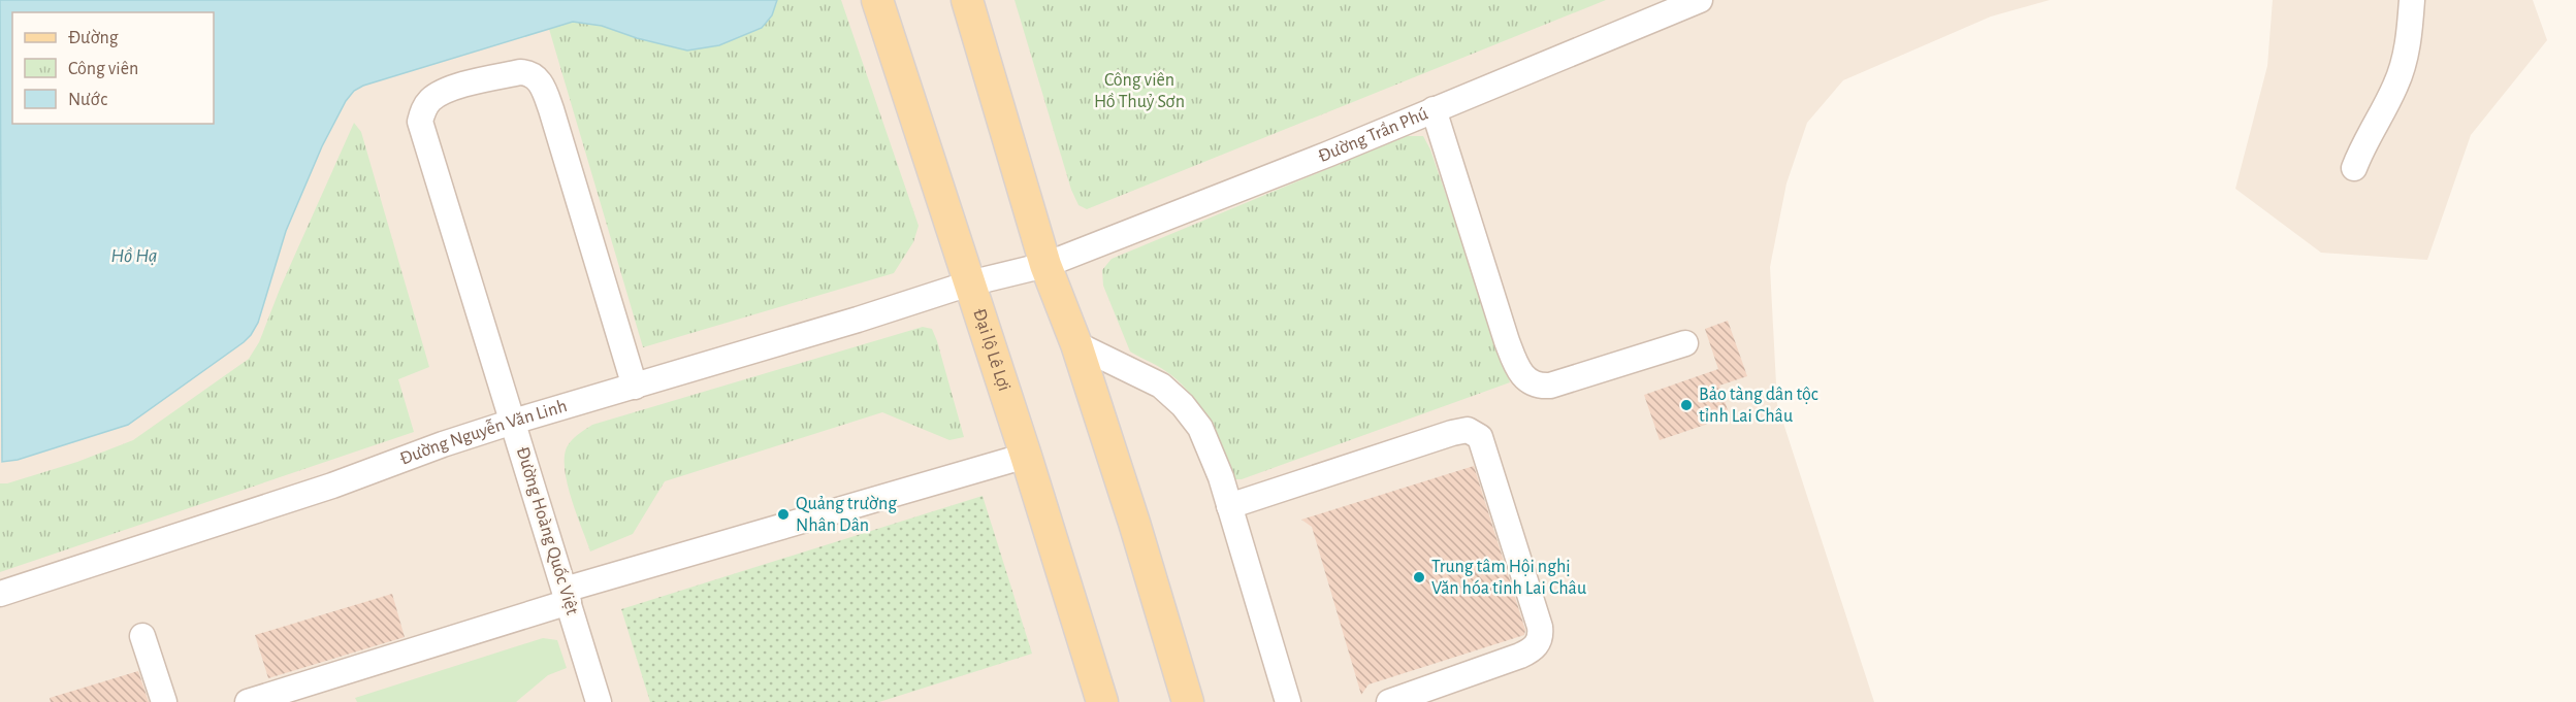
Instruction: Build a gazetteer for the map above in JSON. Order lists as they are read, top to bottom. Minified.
{"streets":{"main road":["Đại lộ Lê Lợi"],"street":["Đường Trần Phú","Đường Nguyễn Văn Linh","Đường Hoàng Quốc Việt"]},"crossings":[["Đường Trần Phú","Đại lộ Lê Lợi"],["Đường Trần Phú","Đường Nguyễn Văn Linh"],["Đại lộ Lê Lợi","Đường Nguyễn Văn Linh"],["Đường Nguyễn Văn Linh","Đường Hoàng Quốc Việt"]],"water":["Hồ Hạ"],"parks":["Công viên Hồ Thuỷ Sơn"],"places":["Bảo tàng dân tộc tỉnh Lai Châu","Quảng trường Nhân Dân","Trung tâm Hội nghị Văn hóa tỉnh Lai Châu"],"legend":["Đường","Công viên","Nước"]}
